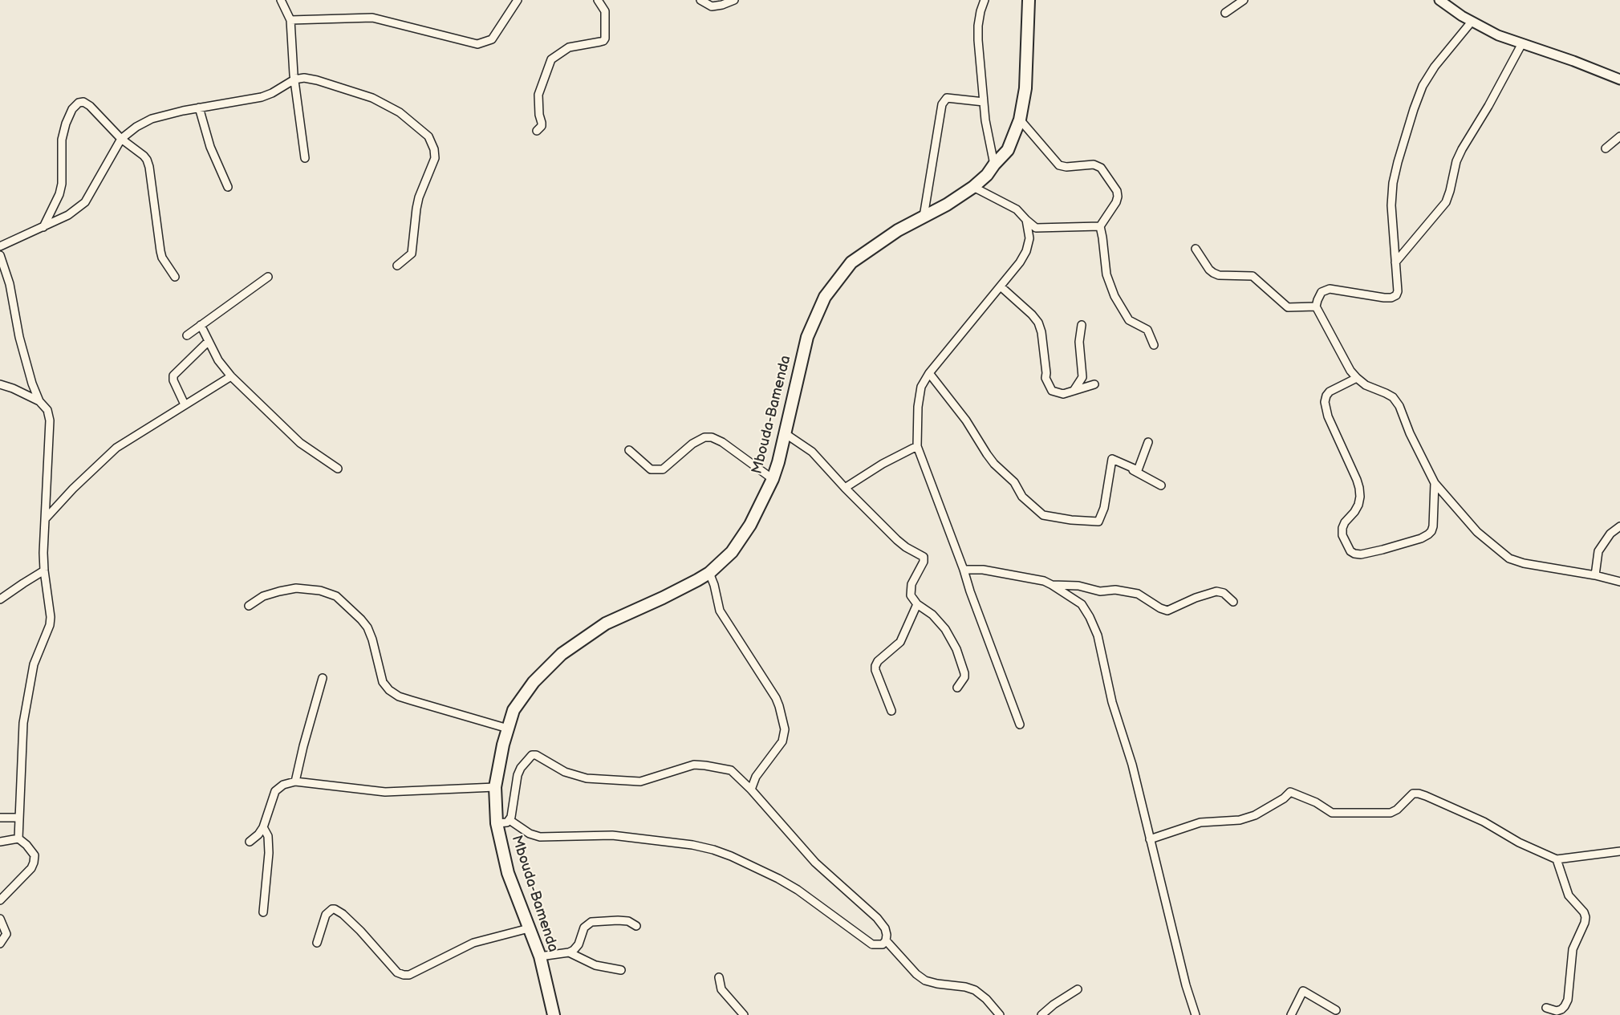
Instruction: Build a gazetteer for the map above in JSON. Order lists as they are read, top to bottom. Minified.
{"streets":{"highway":["Mbouda-Bamenda"]}}
